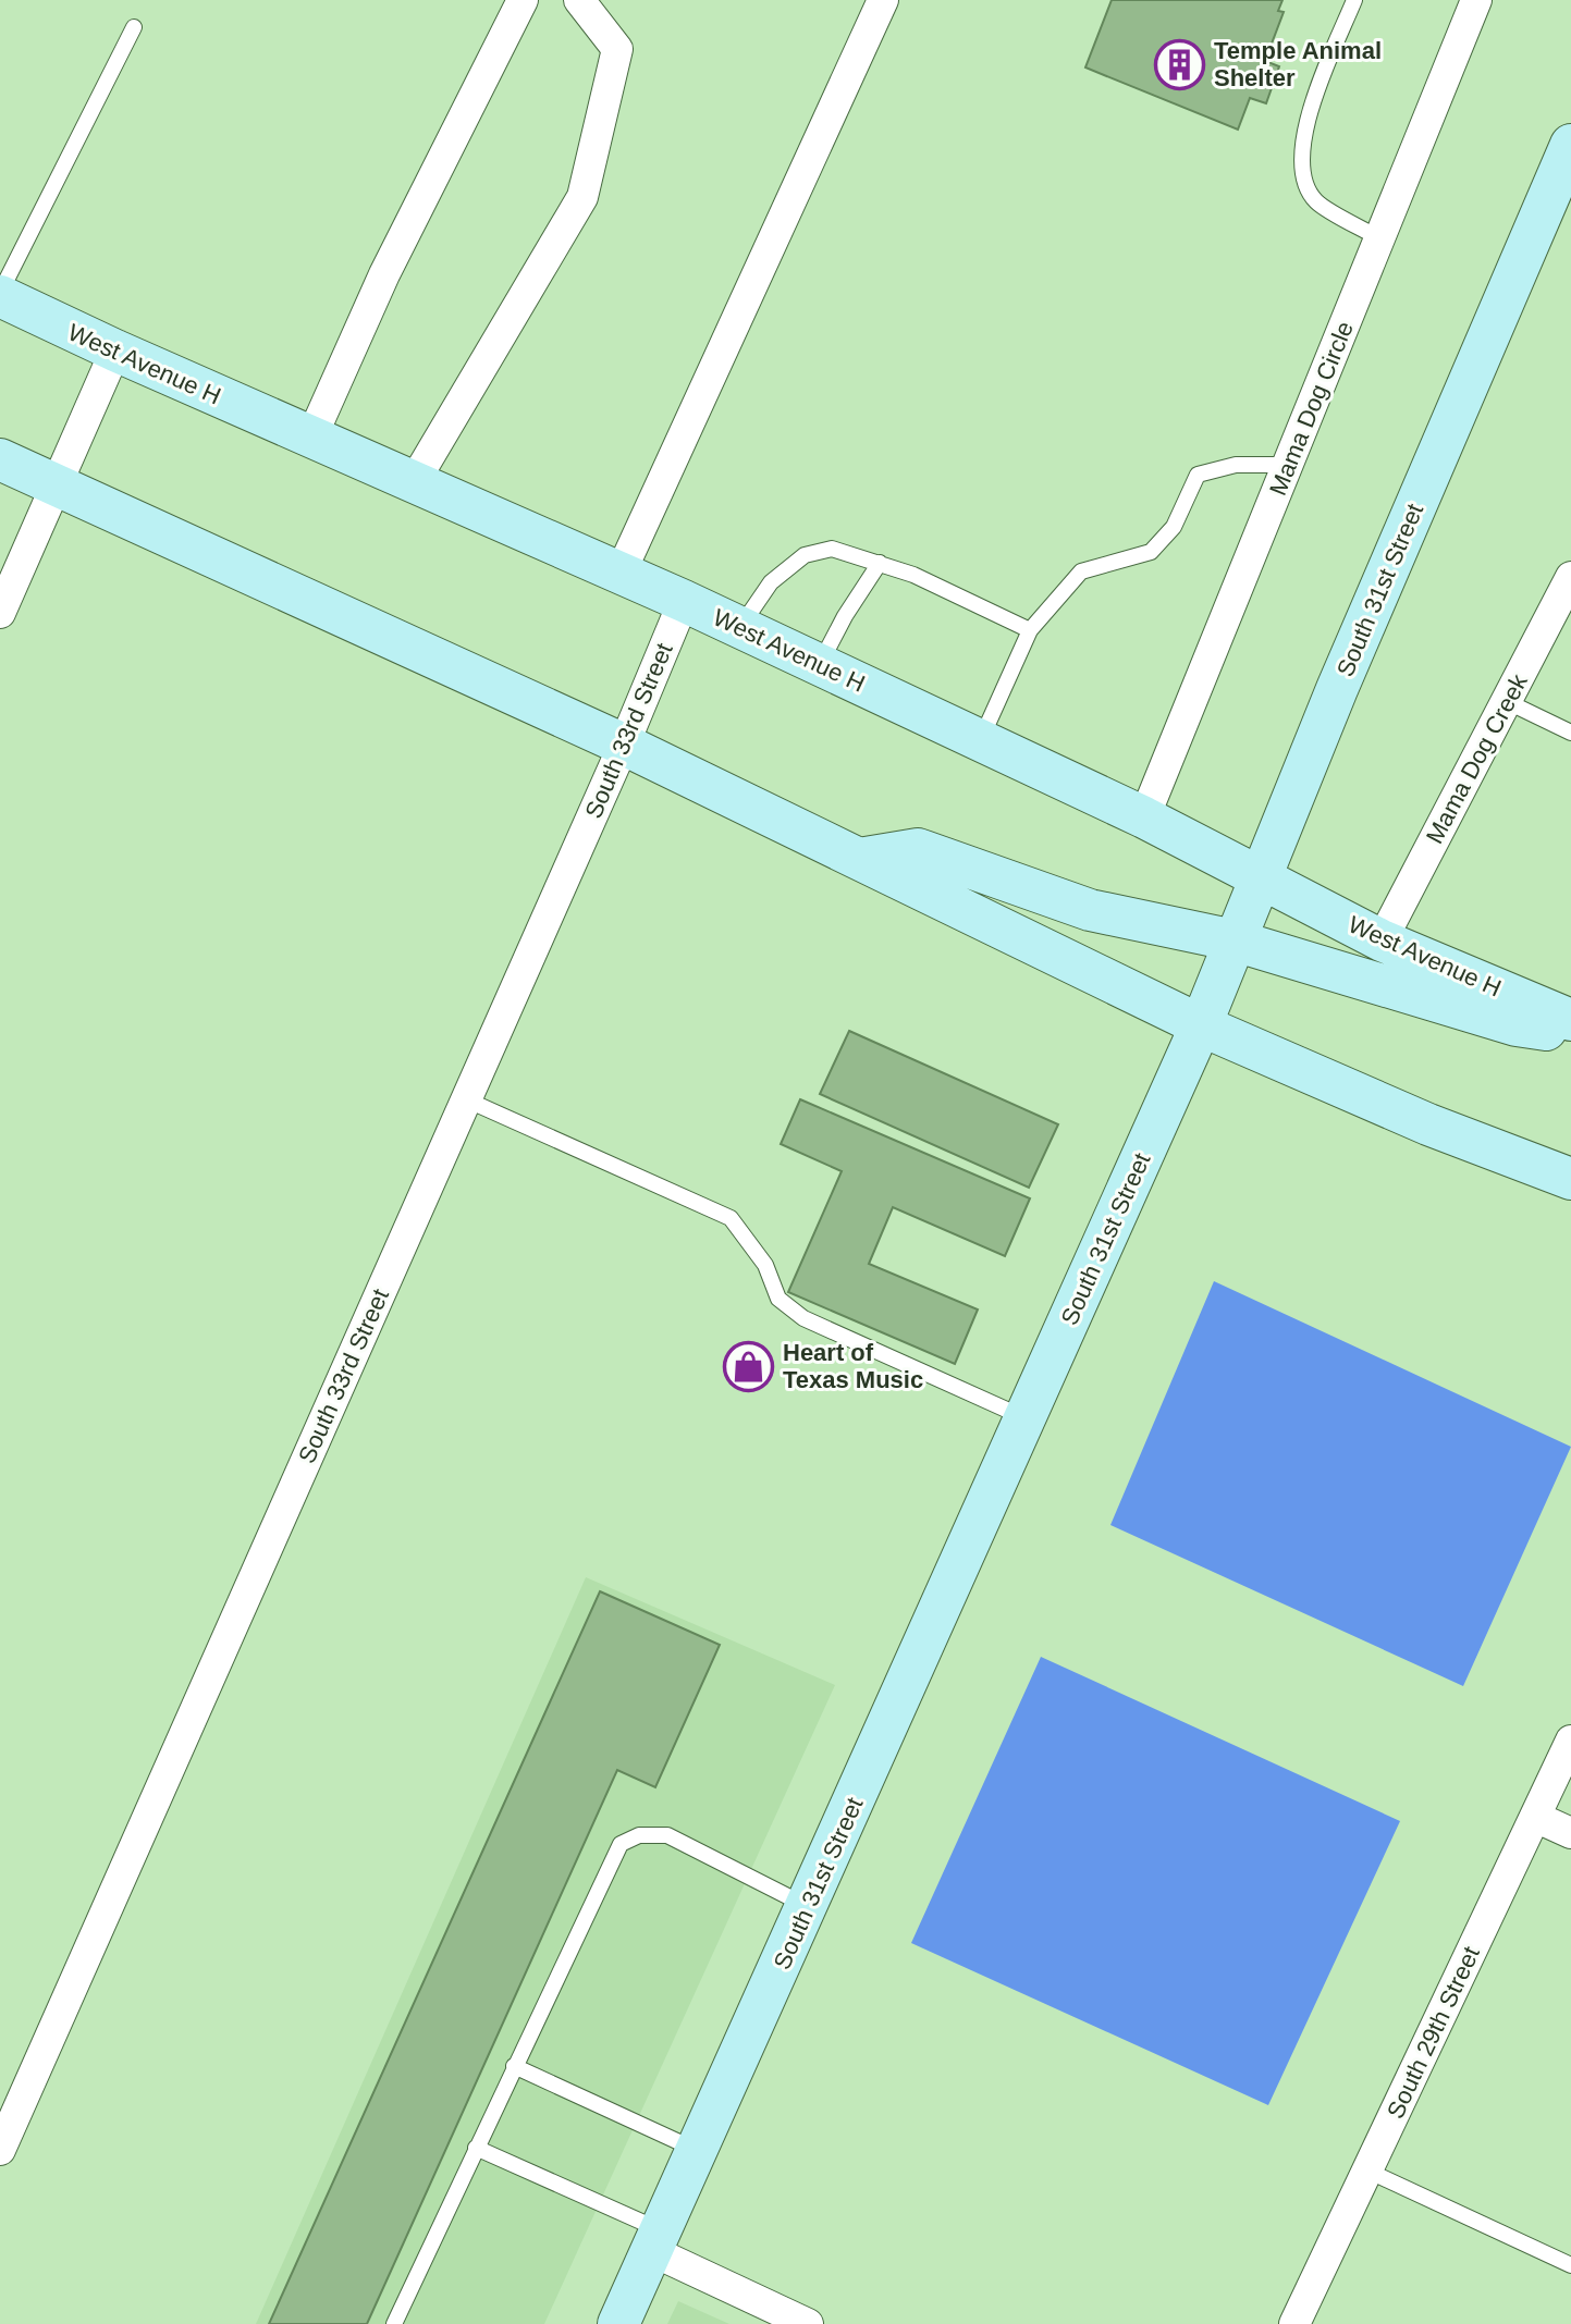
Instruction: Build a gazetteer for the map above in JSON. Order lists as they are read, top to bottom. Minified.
{"streets":{"main road":["West Avenue H","South 31st Street"],"street":["Mama Dog Circle","South 33rd Street","Mama Dog Creek","South 29th Street"]},"crossings":[["West Avenue H","Mama Dog Circle"],["West Avenue H","South 31st Street"],["West Avenue H","South 33rd Street"],["West Avenue H","Mama Dog Creek"]],"places":{"building":["Temple Animal Shelter"],"shop":["Heart of Texas Music"]}}
